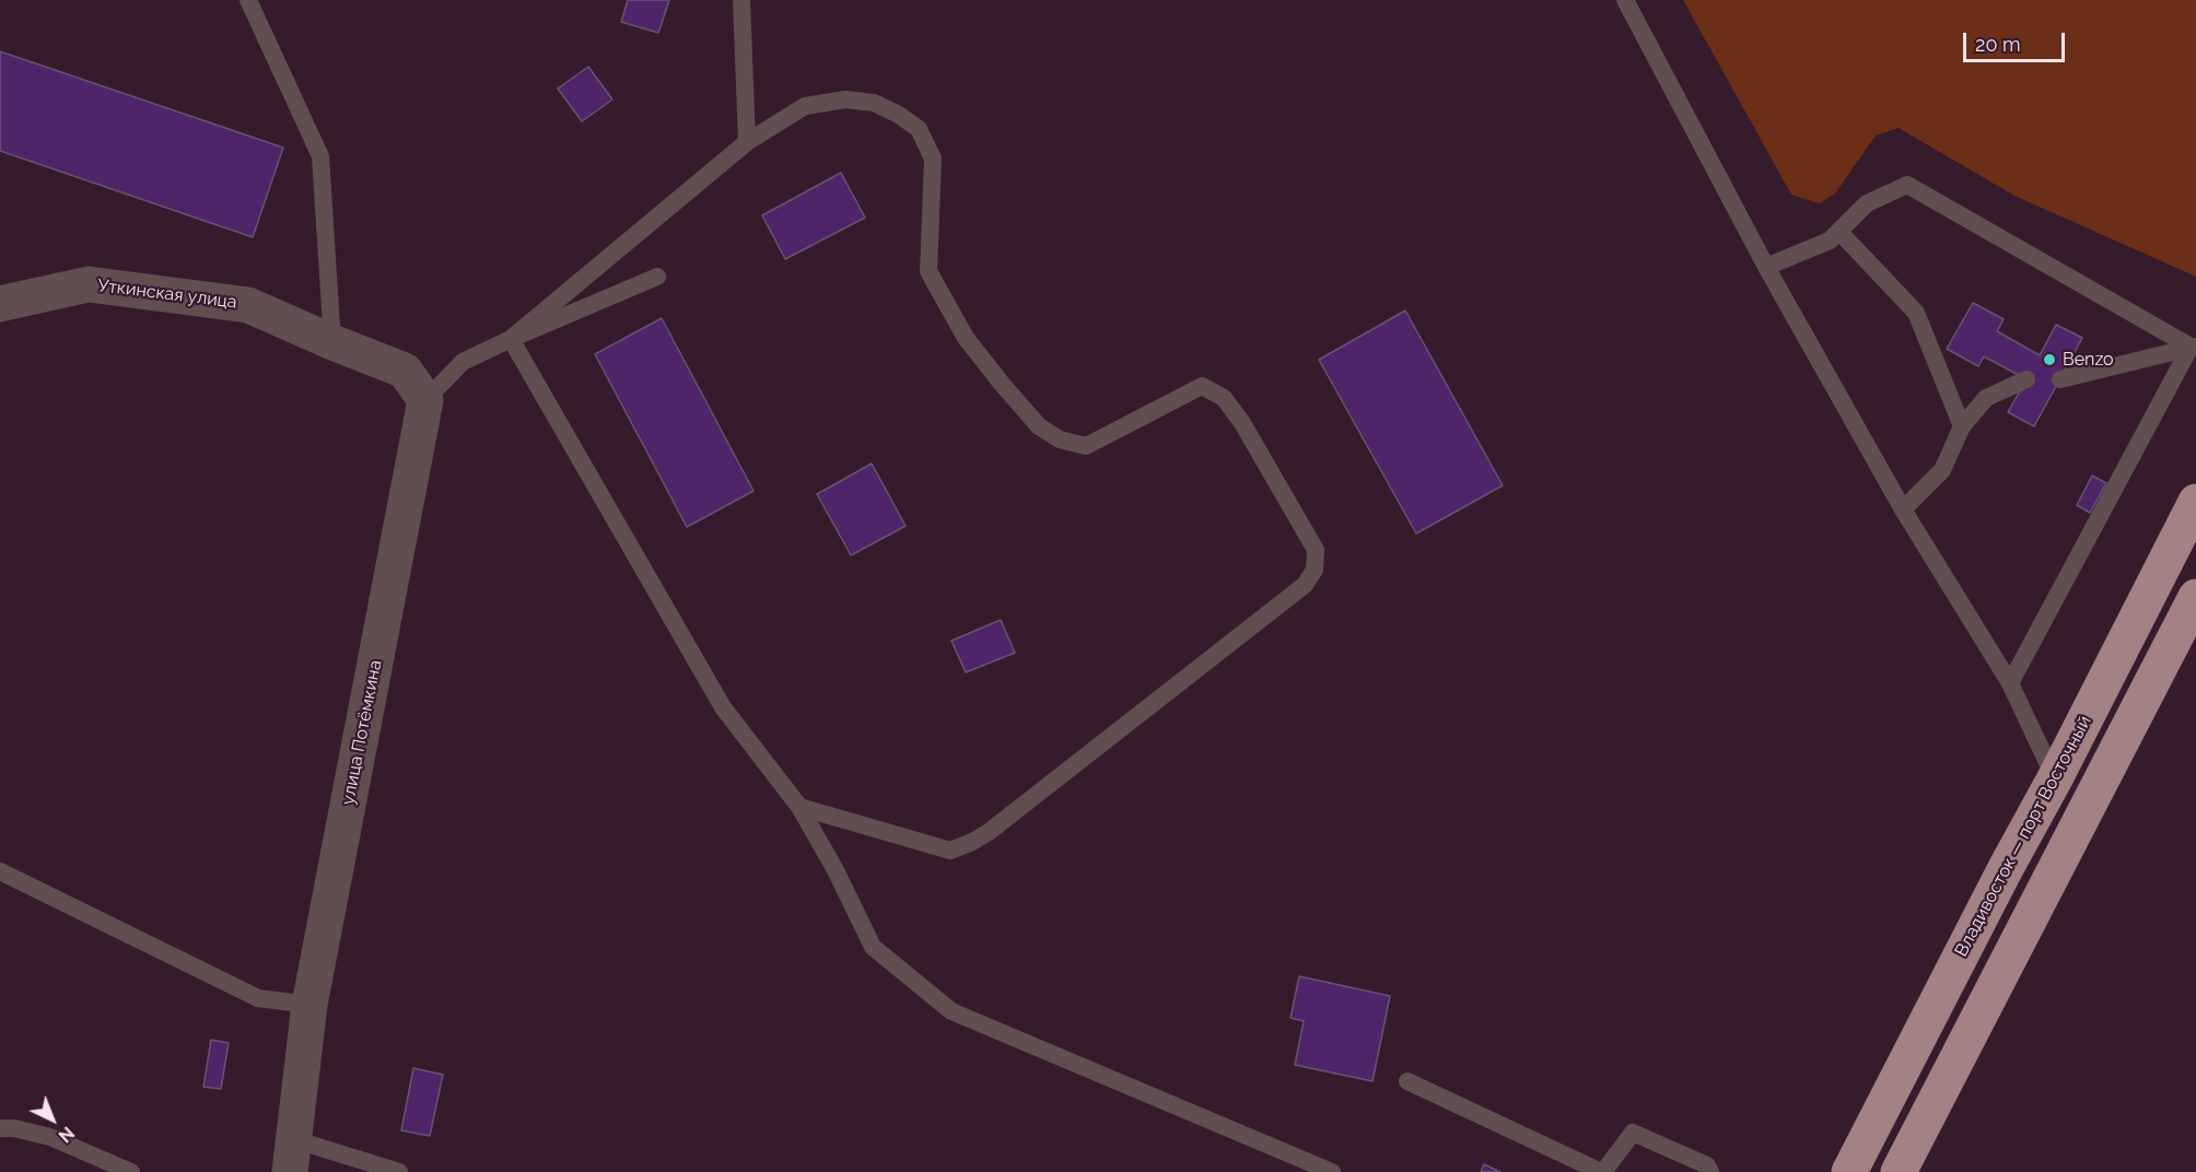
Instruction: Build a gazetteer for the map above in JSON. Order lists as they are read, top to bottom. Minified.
{"streets":{"highway":["Владивосток — порт Восточный"],"street":["Уткинская улица","улица Потёмкина"]},"crossings":[["Уткинская улица","улица Потёмкина"]],"places":["Benzo"],"scale_bar":"20 m","north":"bottom right"}
